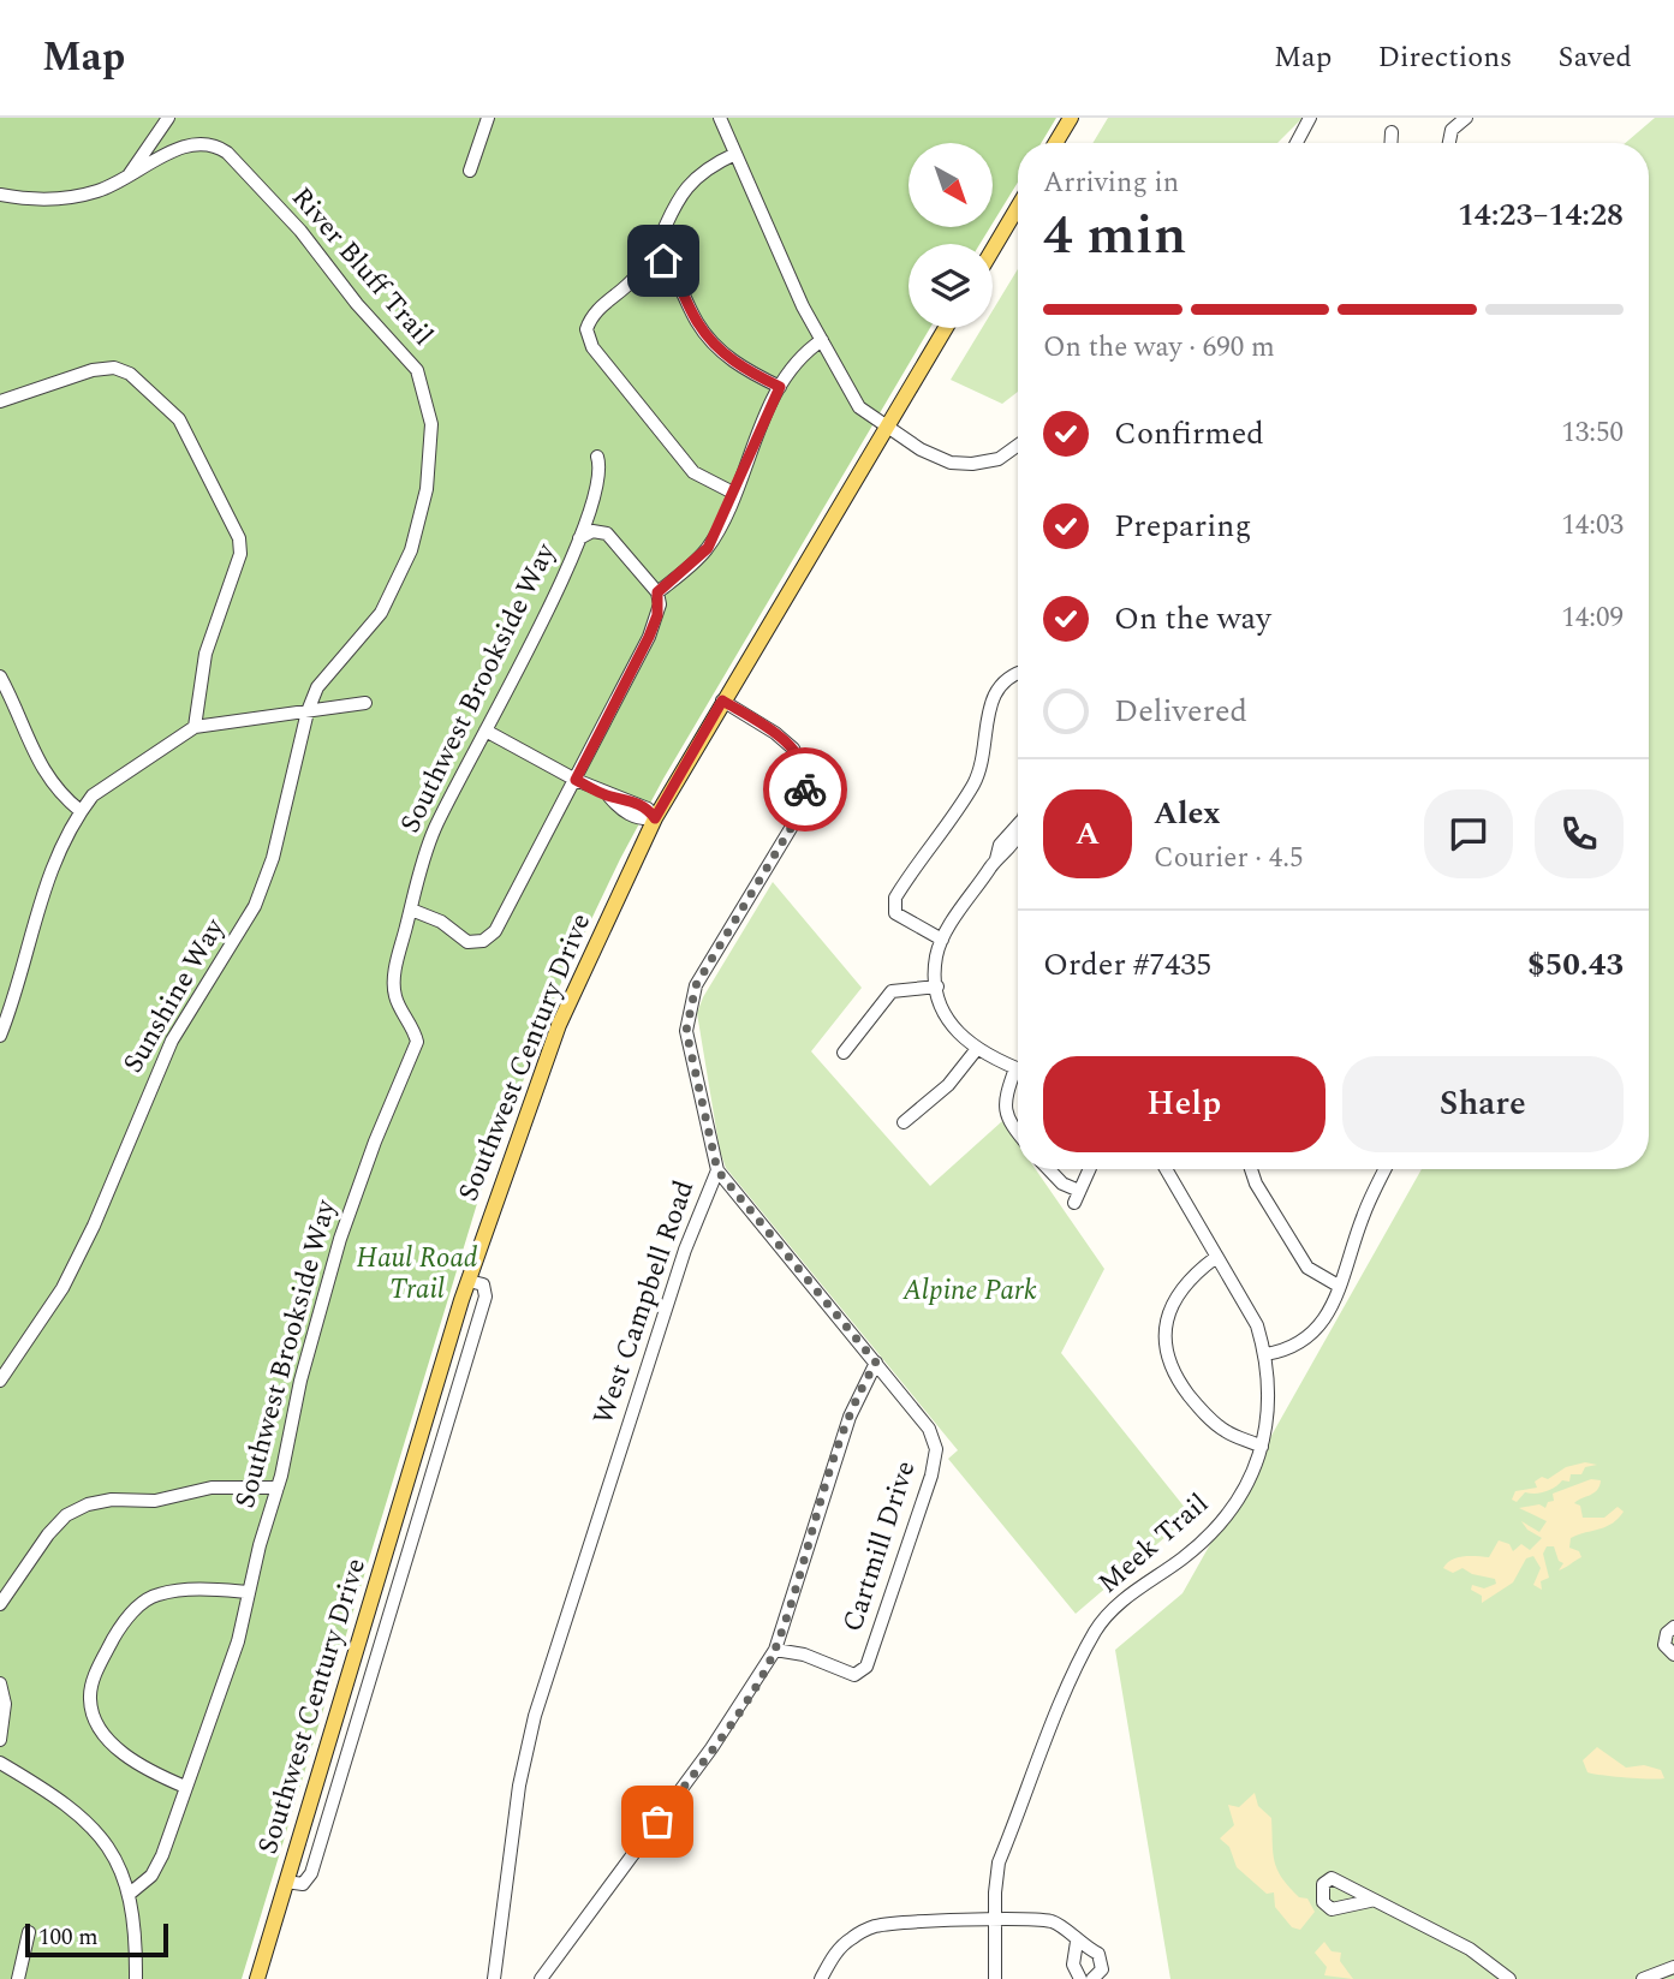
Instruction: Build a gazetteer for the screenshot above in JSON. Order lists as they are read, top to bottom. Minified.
{"streets":{"main road":["Southwest Century Drive"],"street":["River Bluff Trail","Southwest Brookside Way","Sunshine Way","West Campbell Road","Meek Trail","Cartmill Drive"]},"crossings":[["River Bluff Trail","Sunshine Way"],["Southwest Century Drive","West Campbell Road"]],"parks":["Haul Road Trail","Alpine Park"],"scale_bar":"100 m","north":"bottom right","page":{"header":"Map","nav":["Map","Directions","Saved"],"heading":["4 min","Arriving in","14:23–14:28"],"panel":["Alex","Courier · 4.5","Order #7435","$50.43"],"bar":"On the way · 690 m","list":[["Confirmed","13:50"],["Preparing","14:03"],["On the way","14:09"],"Delivered"],"round":"A","buttons":["Help","Share"],"scale":"100 m"}}
